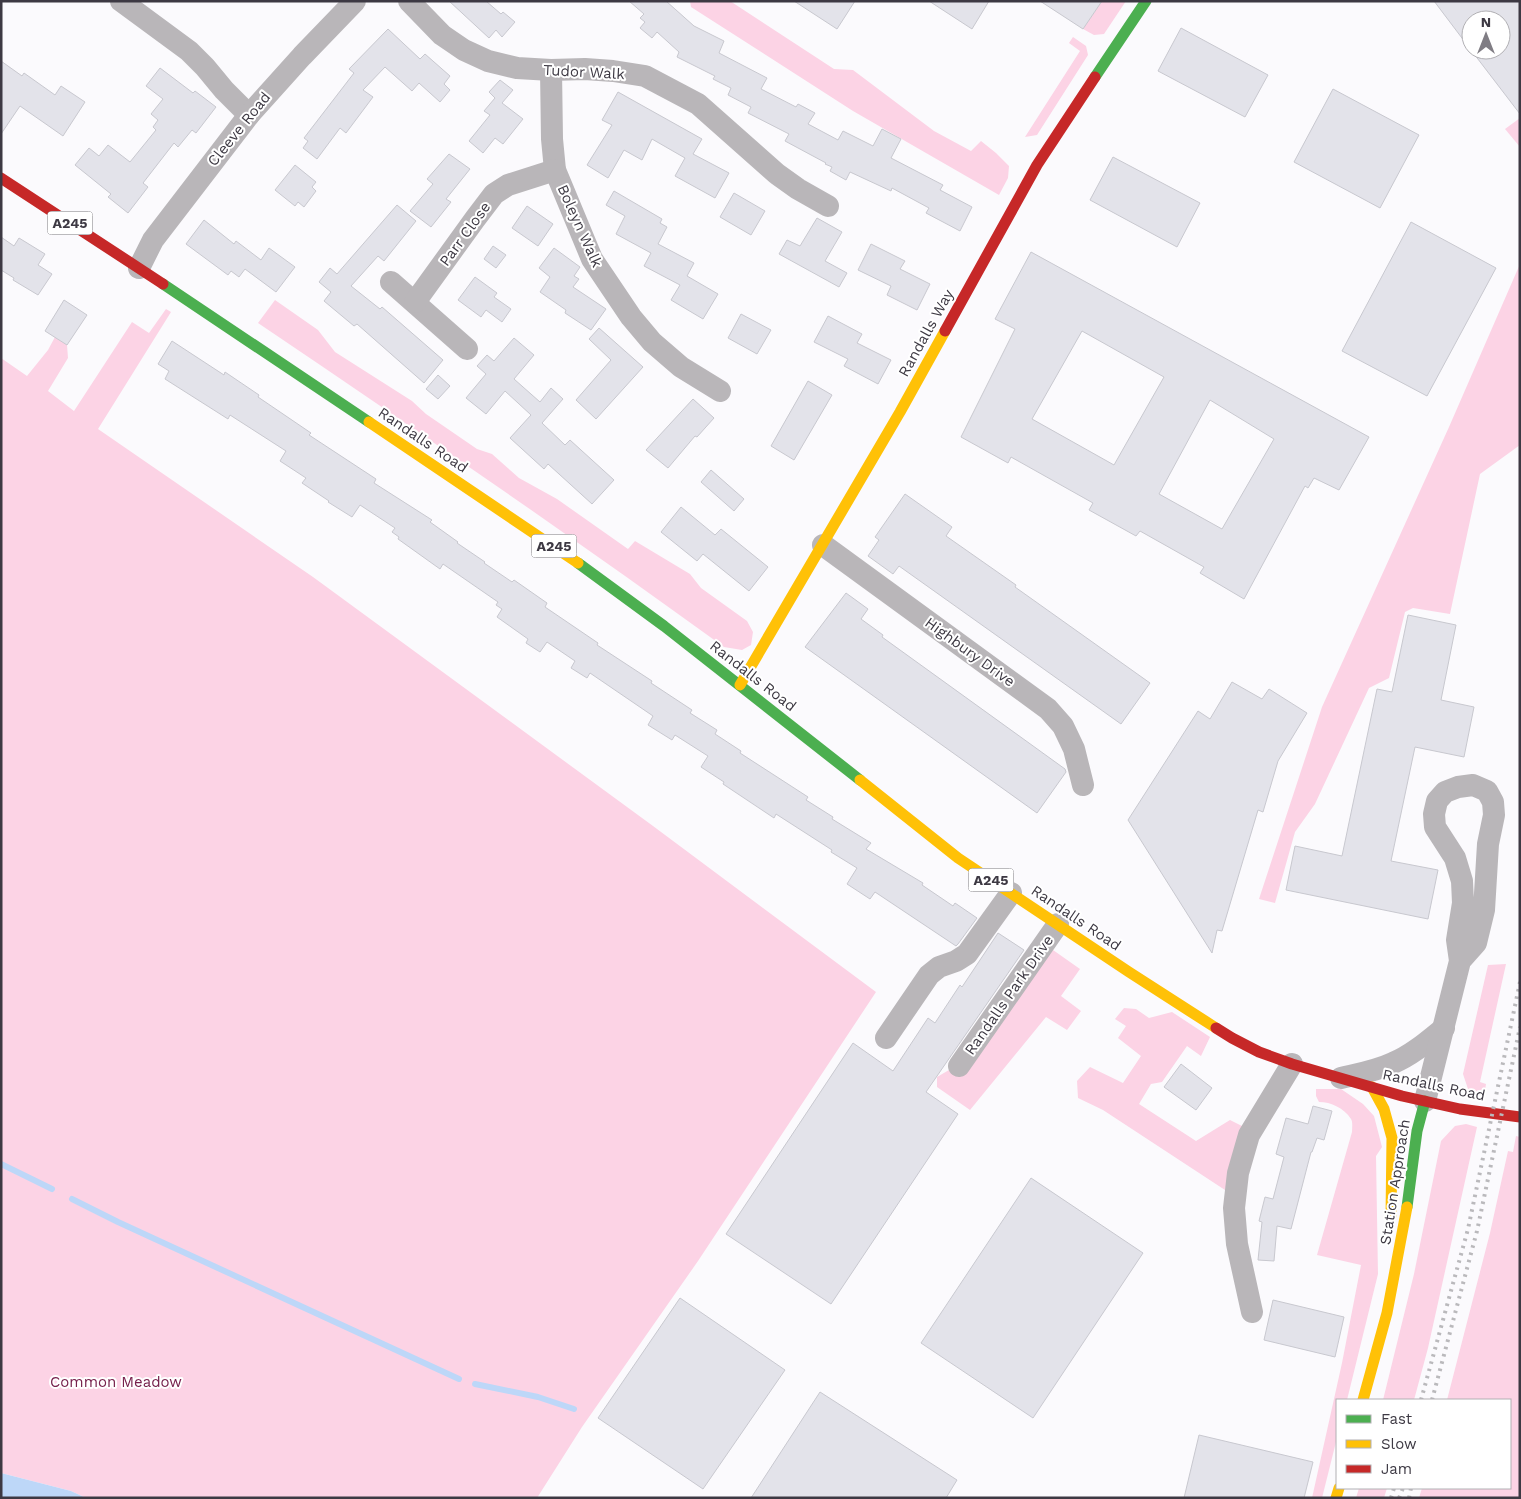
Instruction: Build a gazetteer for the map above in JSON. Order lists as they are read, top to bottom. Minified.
{"streets":{"main road":["A245","Randalls Way","Randalls Road","Station Approach"],"street":["Tudor Walk","Cleeve Road","Boleyn Walk","Parr Close","Highbury Drive","Randalls Park Drive"]},"crossings":[["Tudor Walk","Boleyn Walk"],["Cleeve Road","Randalls Road"],["Boleyn Walk","Parr Close"],["Randalls Way","Randalls Road"],["Randalls Way","Highbury Drive"],["Randalls Road","Randalls Park Drive"],["Randalls Road","Station Approach"]],"parks":["Common Meadow"],"legend":["Fast","Slow","Jam"],"north":"top"}
